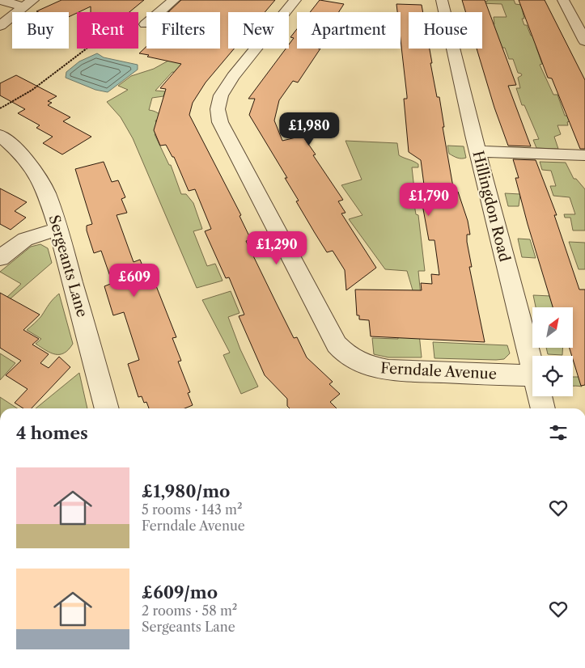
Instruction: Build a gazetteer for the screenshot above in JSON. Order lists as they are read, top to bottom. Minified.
{"streets":{"street":["Hillingdon Road","Sergeants Lane","Ferndale Avenue"]},"north":"top right","page":{"chip":["Buy","Rent","Filters","New","Apartment","House"],"price":["£1,980","£1,790","£1,290","£609"],"heading":"4 homes","list":[{"name":"£1,980/mo","note":"5 rooms · 143 m² · Ferndale Avenue"},{"name":"£609/mo","note":"2 rooms · 58 m² · Sergeants Lane"}]}}
